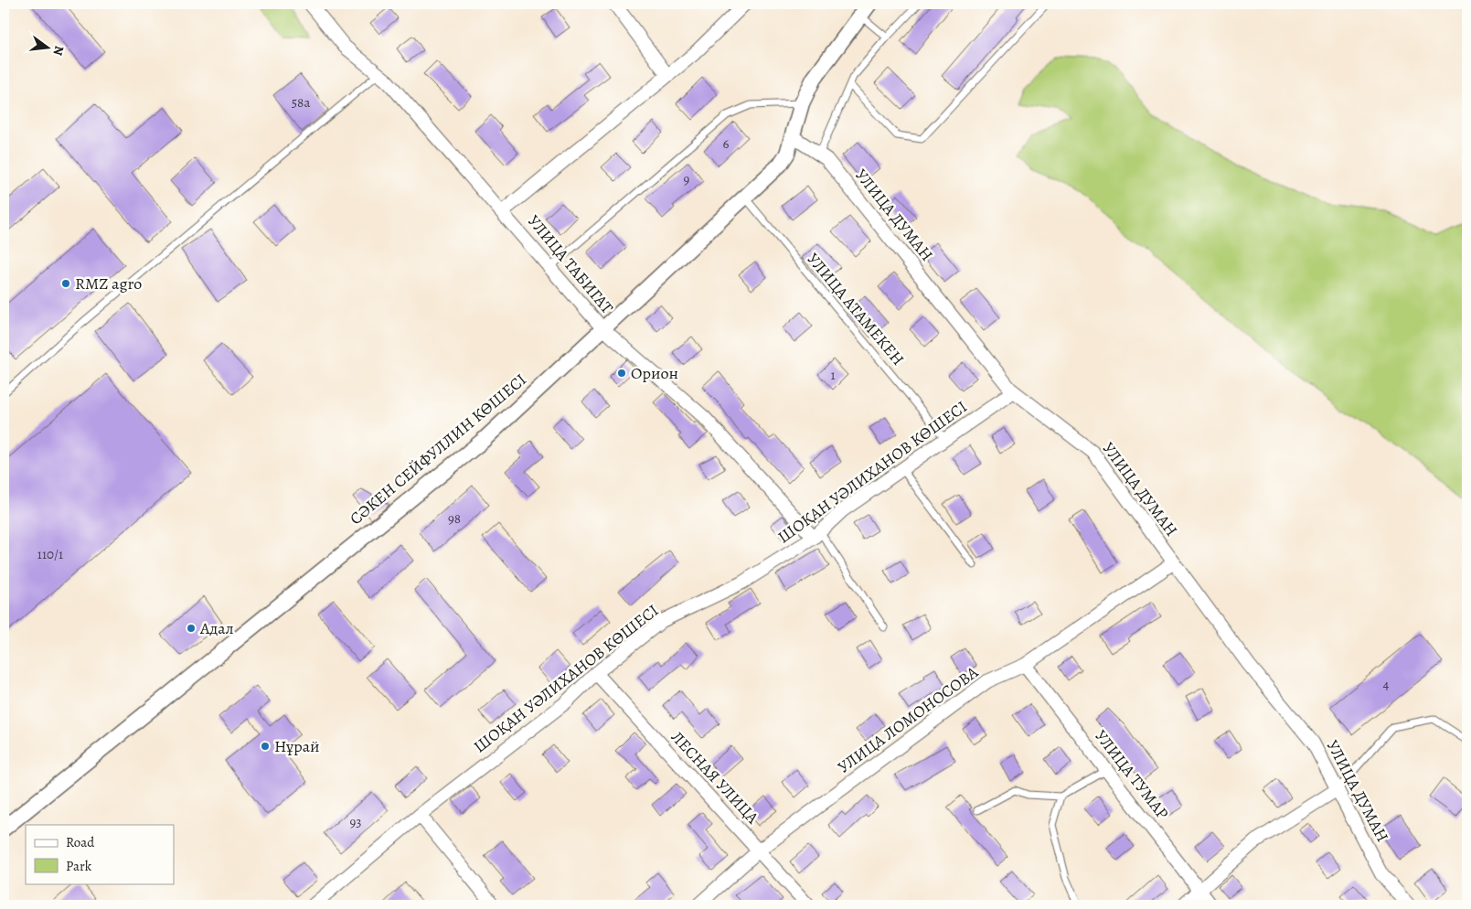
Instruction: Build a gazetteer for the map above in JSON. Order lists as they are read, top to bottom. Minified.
{"streets":{"street":["УЛИЦА ДУМАН","УЛИЦА ТАБИГАТ","СӘКЕН СЕЙФУЛЛИН КӨШЕСІ","ШОҚАН УӘЛИХАНОВ КӨШЕСІ","УЛИЦА ЛОМОНОСОВА","УЛИЦА ТУМАР","ЛЕСНАЯ УЛИЦА"],"lane":["УЛИЦА АТАМЕКЕН"]},"crossings":[["УЛИЦА ДУМАН","СӘКЕН СЕЙФУЛЛИН КӨШЕСІ"],["УЛИЦА ДУМАН","ШОҚАН УӘЛИХАНОВ КӨШЕСІ"],["УЛИЦА ДУМАН","УЛИЦА ЛОМОНОСОВА"],["УЛИЦА ТАБИГАТ","СӘКЕН СЕЙФУЛЛИН КӨШЕСІ"],["УЛИЦА ТАБИГАТ","ШОҚАН УӘЛИХАНОВ КӨШЕСІ"],["УЛИЦА АТАМЕКЕН","СӘКЕН СЕЙФУЛЛИН КӨШЕСІ"],["УЛИЦА АТАМЕКЕН","ШОҚАН УӘЛИХАНОВ КӨШЕСІ"],["ШОҚАН УӘЛИХАНОВ КӨШЕСІ","ЛЕСНАЯ УЛИЦА"],["УЛИЦА ЛОМОНОСОВА","УЛИЦА ТУМАР"],["УЛИЦА ЛОМОНОСОВА","ЛЕСНАЯ УЛИЦА"]],"places":["RMZ agro","Орион","Адал","Нұрай"],"house_numbers":["58а","6","9","1","98","110/1","4","93"],"legend":["Road","Park"],"north":"right"}
